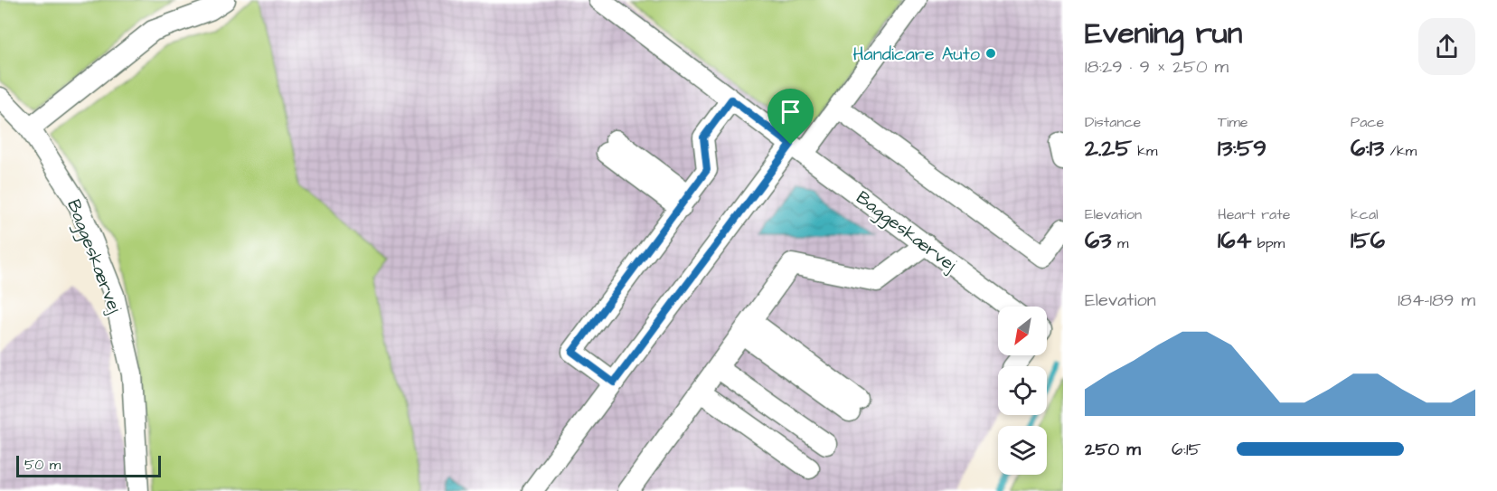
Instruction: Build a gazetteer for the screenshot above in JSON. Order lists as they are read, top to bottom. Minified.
{"streets":{"street":["Baggeskærvej"]},"places":["Handicare Auto"],"scale_bar":"50 m","north":"bottom left","page":{"heading":["Evening run","18:29 · 9 × 250 m"],"stats":[["Distance","2.25 km"],["Time","13:59"],["Pace","6:13 /km"],["Elevation","63 m"],["Heart rate","164 bpm"],["kcal","156"]],"chart":["Elevation","184–189 m"],"list":[{"name":"250 m","note":"6:15"}],"scale":"50 m"}}
